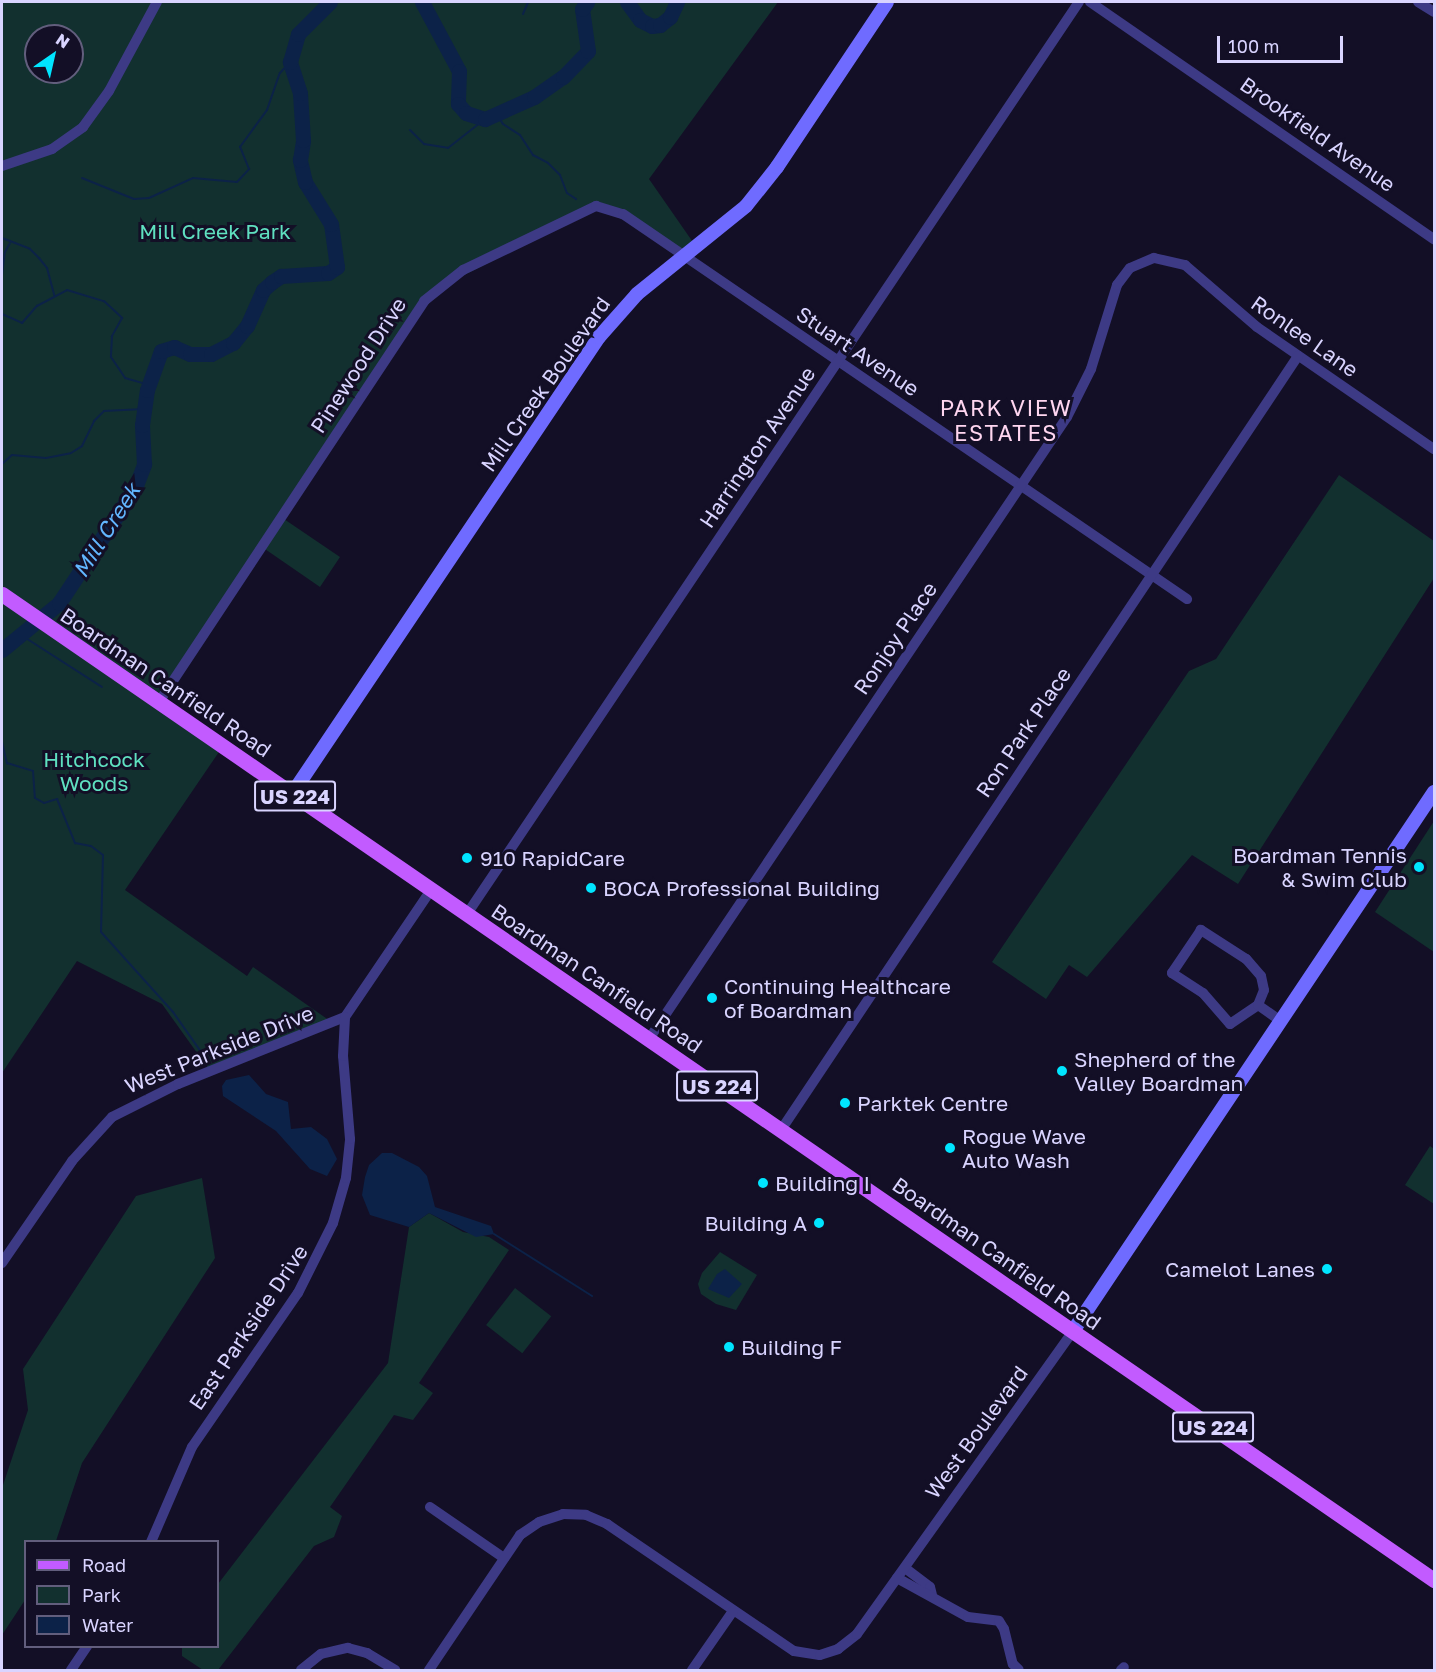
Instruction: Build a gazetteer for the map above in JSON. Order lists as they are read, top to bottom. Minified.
{"streets":{"main road":["Boardman Canfield Road","US 224"],"street":["Brookfield Avenue","Ronlee Lane","Stuart Avenue","Pinewood Drive","Mill Creek Boulevard","Harrington Avenue","Ronjoy Place","Ron Park Place","West Parkside Drive","East Parkside Drive","West Boulevard"]},"crossings":[["Ronlee Lane","Ronjoy Place"],["Ronlee Lane","Ron Park Place"],["Stuart Avenue","Pinewood Drive"],["Stuart Avenue","Mill Creek Boulevard"],["Stuart Avenue","Harrington Avenue"],["Stuart Avenue","Ronjoy Place"],["Stuart Avenue","Ron Park Place"],["Pinewood Drive","Mill Creek Boulevard"],["Pinewood Drive","Boardman Canfield Road"],["Mill Creek Boulevard","Boardman Canfield Road"],["Harrington Avenue","Boardman Canfield Road"],["Ronjoy Place","Boardman Canfield Road"],["Boardman Canfield Road","Ron Park Place"],["Boardman Canfield Road","West Boulevard"],["West Parkside Drive","East Parkside Drive"]],"districts":["PARK VIEW ESTATES"],"water":["Mill Creek"],"parks":["Mill Creek Park","Hitchcock Woods"],"places":["910 RapidCare","Boardman Tennis & Swim Club","BOCA Professional Building","Continuing Healthcare of Boardman","Shepherd of the Valley Boardman","Parktek Centre","Rogue Wave Auto Wash","Building I","Building A","Camelot Lanes","Building F"],"legend":["Road","Park","Water"],"scale_bar":"100 m","north":"top right"}
